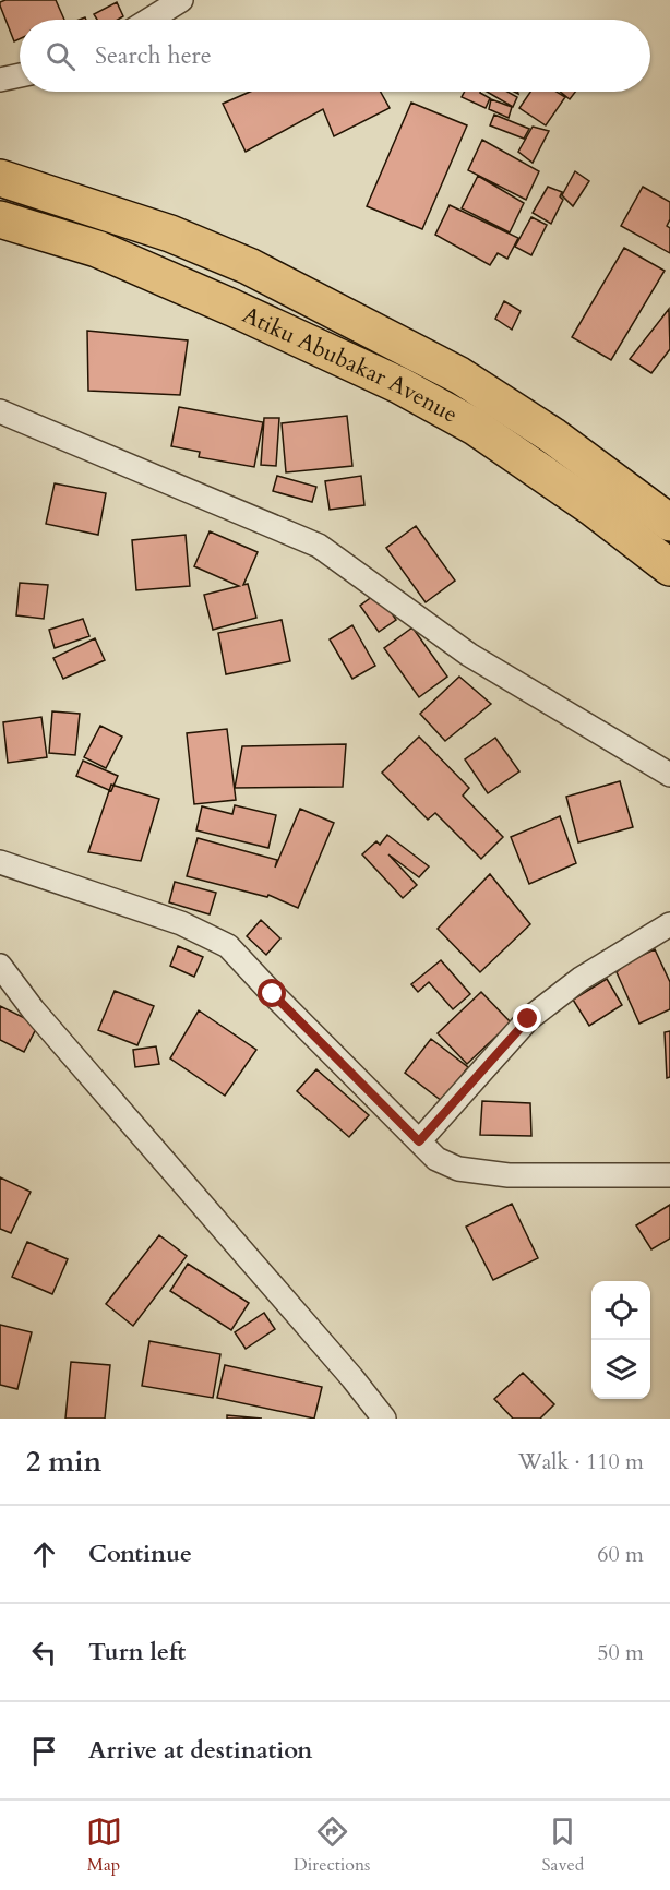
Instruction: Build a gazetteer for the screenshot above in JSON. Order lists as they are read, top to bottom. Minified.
{"streets":{"main road":["Atiku Abubakar Avenue"]},"page":{"search":"Search here","heading":["2 min","Walk · 110 m"],"list":[["Continue","60 m"],["Turn left","50 m"],"Arrive at destination"],"nav":["Map","Directions","Saved"]}}
